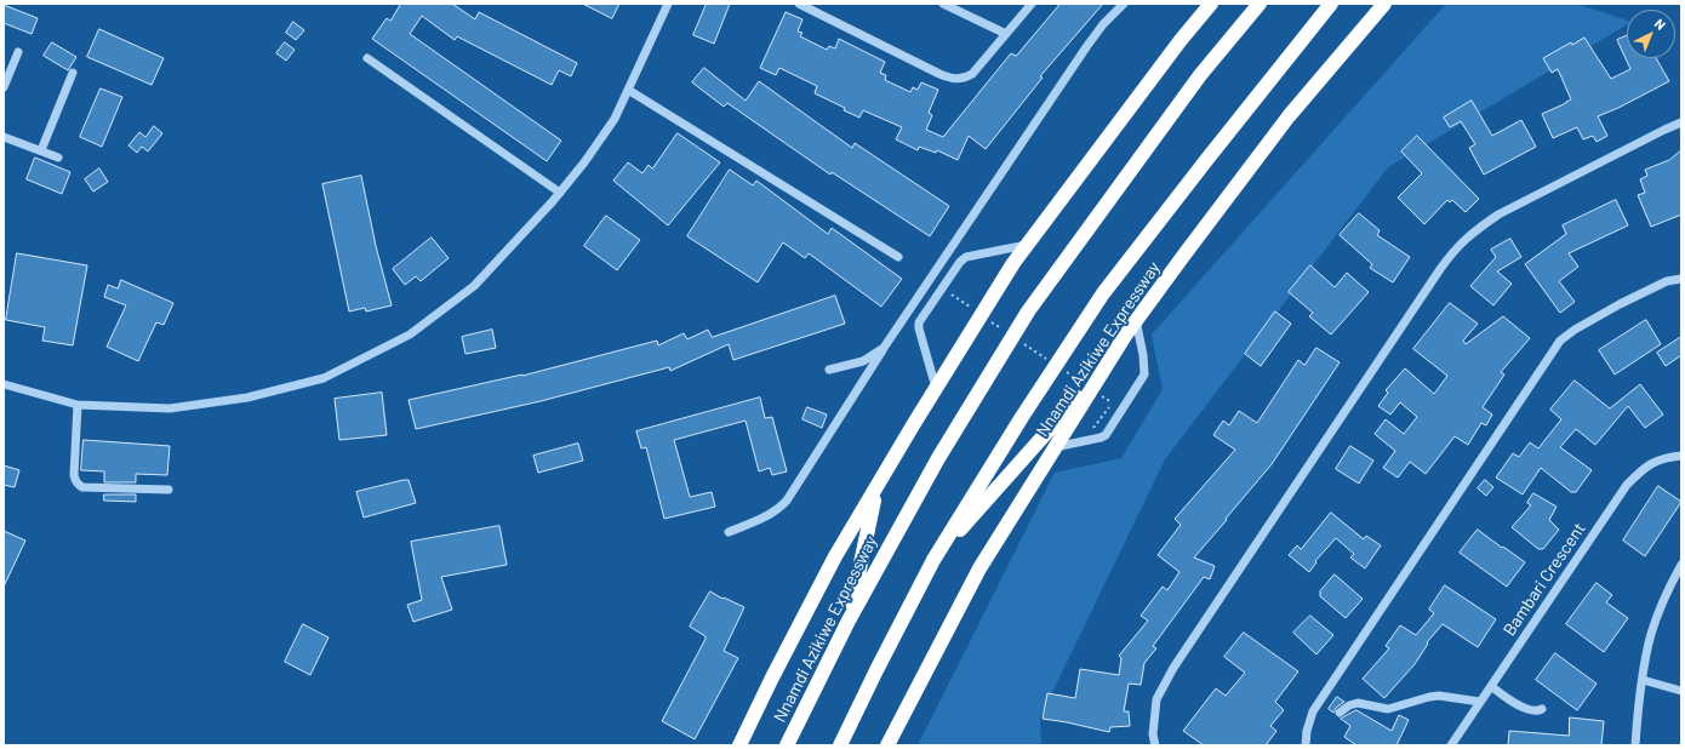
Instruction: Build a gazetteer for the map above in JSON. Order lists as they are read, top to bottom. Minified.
{"streets":{"highway":["Nnamdi Azikiwe Expressway"],"street":["Bambari Crescent"]},"north":"top right"}
